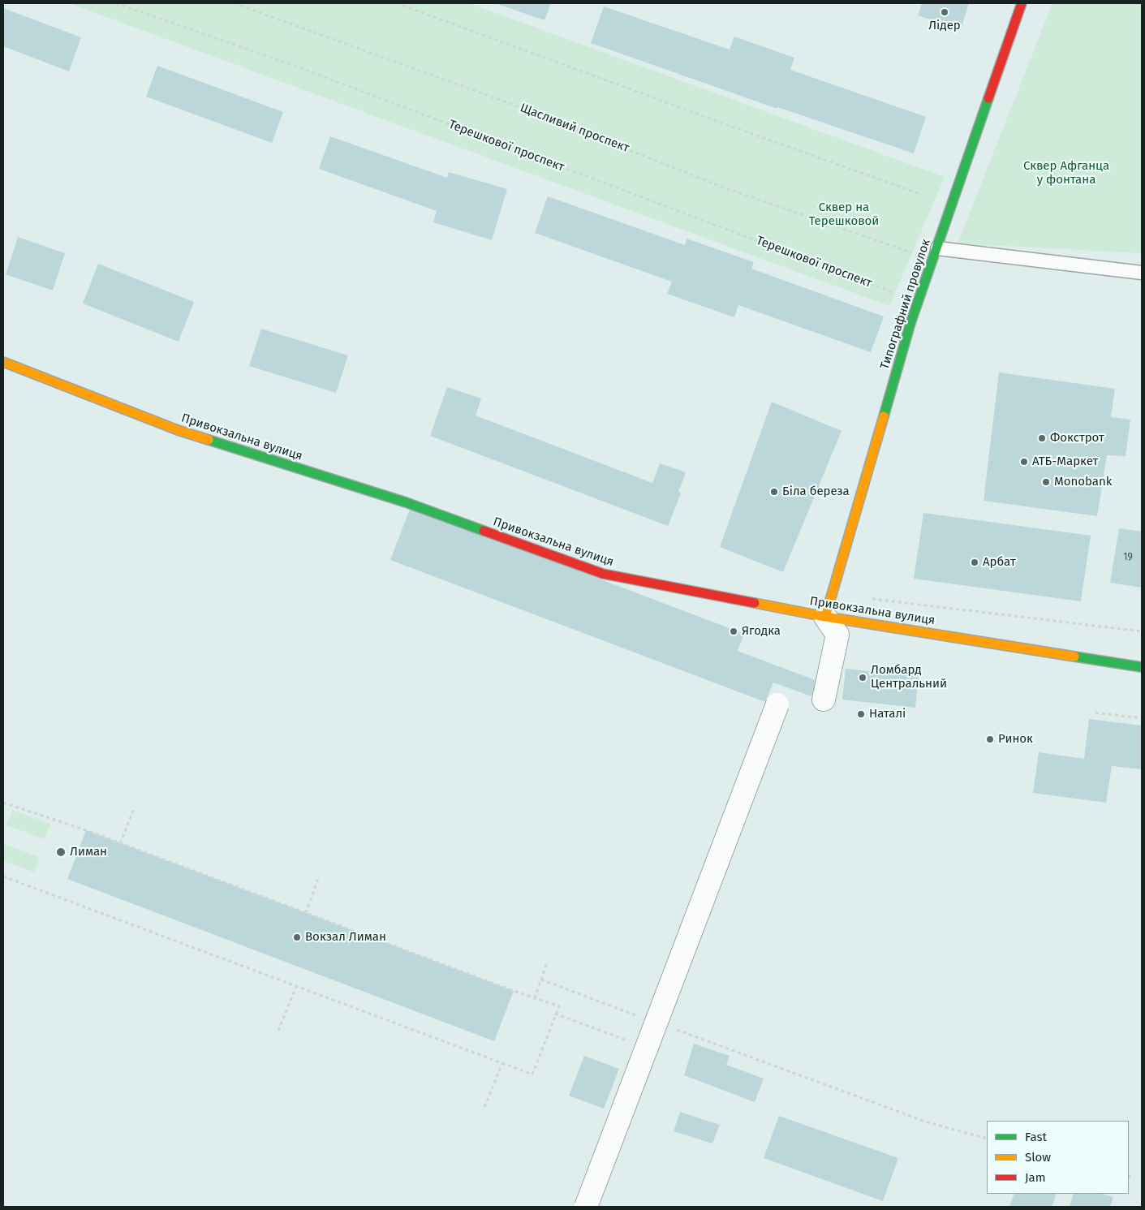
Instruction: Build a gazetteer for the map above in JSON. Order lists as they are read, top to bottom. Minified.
{"streets":{"street":["Типографний провулок","Привокзальна вулиця"],"path":["Щасливий проспект","Терешкової проспект"]},"crossings":[["Типографний провулок","Привокзальна вулиця"]],"parks":["Сквер Афганца у фонтана","Сквер на Терешковой"],"places":["Лідер","Фокстрот","АТБ-Маркет","Monobank","Біла береза","Арбат","Ягодка","Ломбард Центральний","Наталі","Ринок","Лиман","Вокзал Лиман"],"house_numbers":["19"],"legend":["Fast","Slow","Jam"]}
